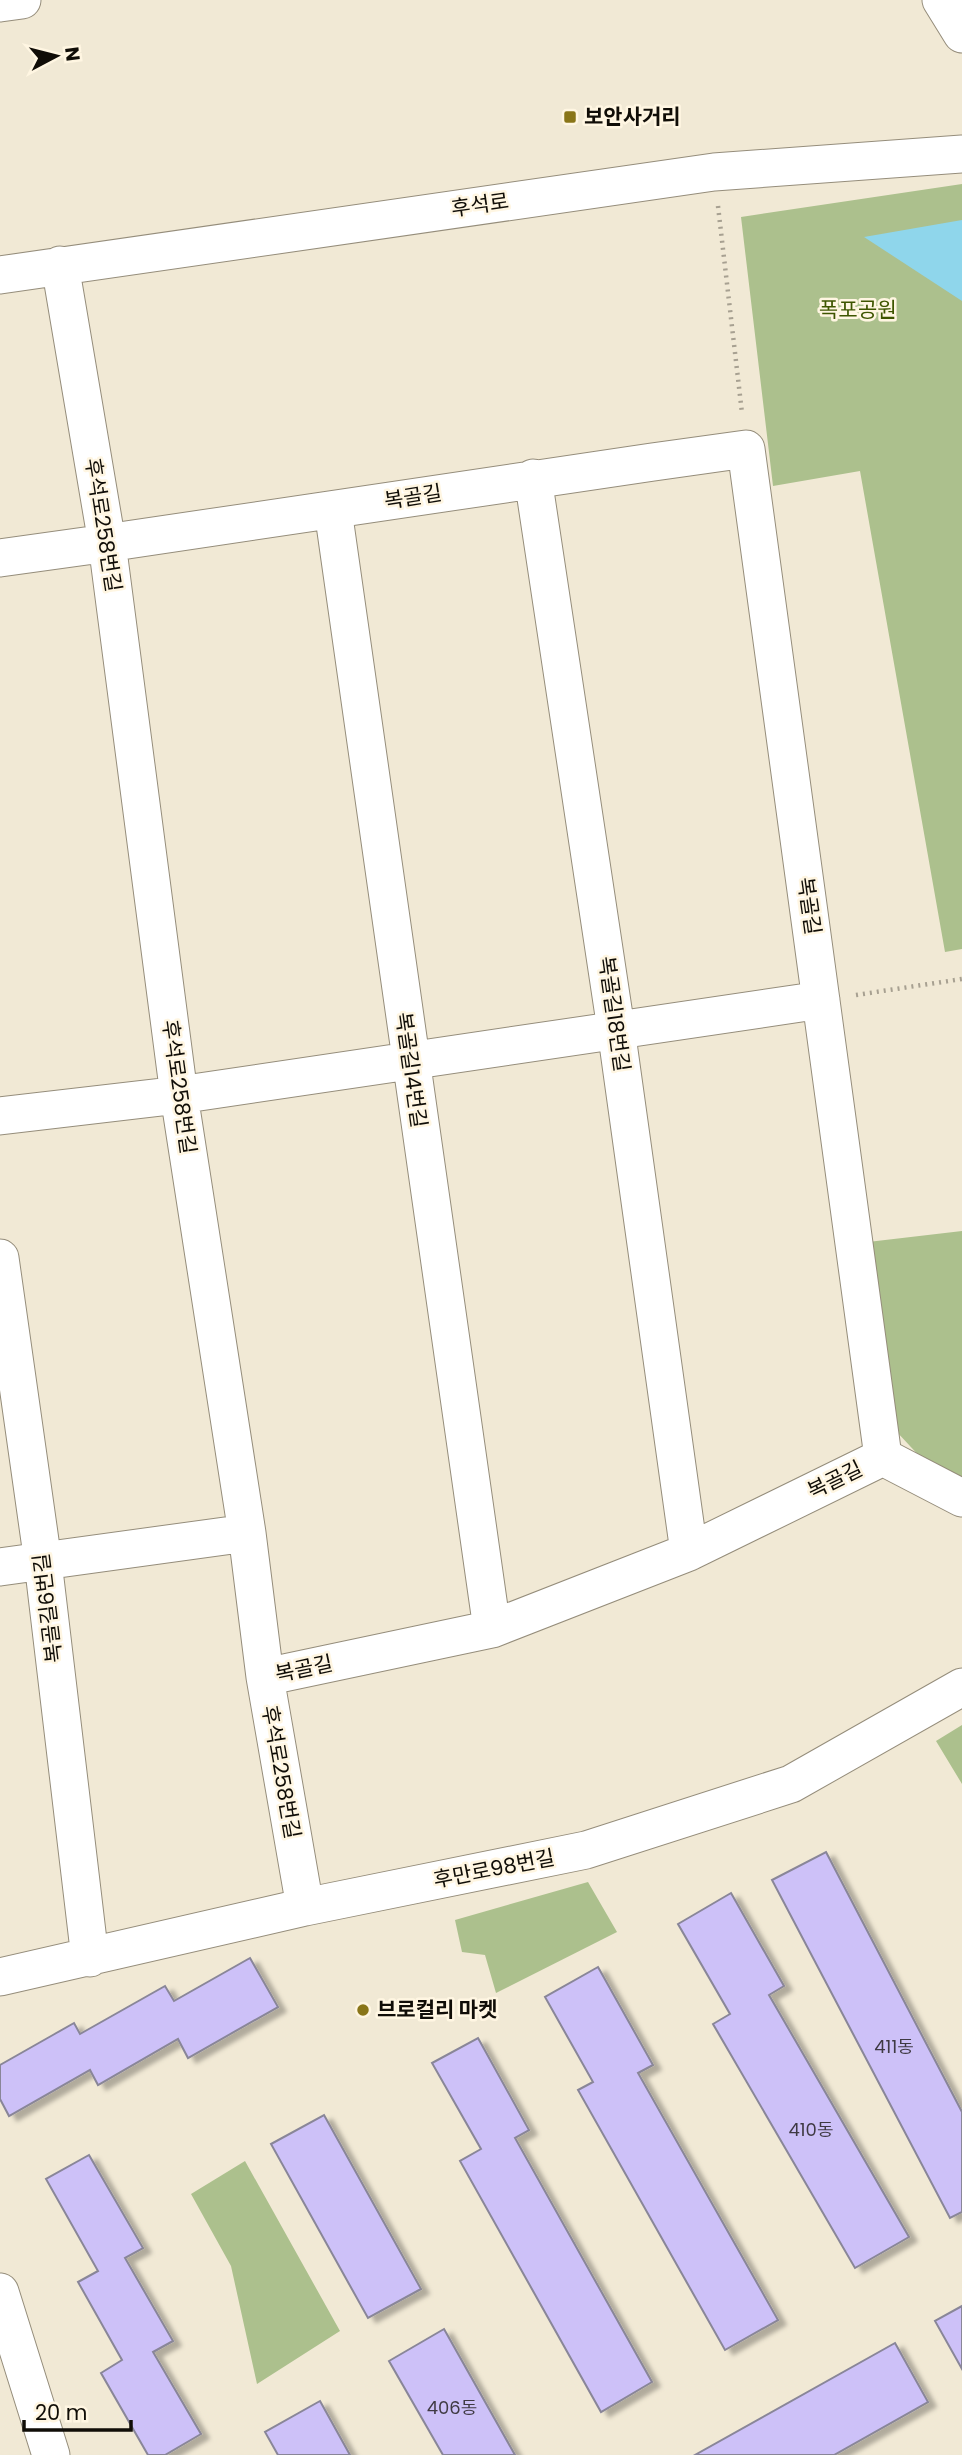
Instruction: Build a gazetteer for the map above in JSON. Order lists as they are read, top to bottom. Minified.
{"streets":{"street":["후석로","복골길","후석로258번길","복골길18번길","복골길14번길","복골길6번길","후만로98번길"]},"crossings":[["후석로","후석로258번길"],["복골길","후석로258번길"],["복골길","복골길18번길"],["복골길","복골길14번길"],["후석로258번길","후만로98번길"],["복골길6번길","후만로98번길"]],"parks":["폭포공원"],"places":{"transit":["보안사거리"],"other":["브로컬리 마켓"]},"house_numbers":["411동","410동","406동"],"scale_bar":"20 m","north":"right"}
